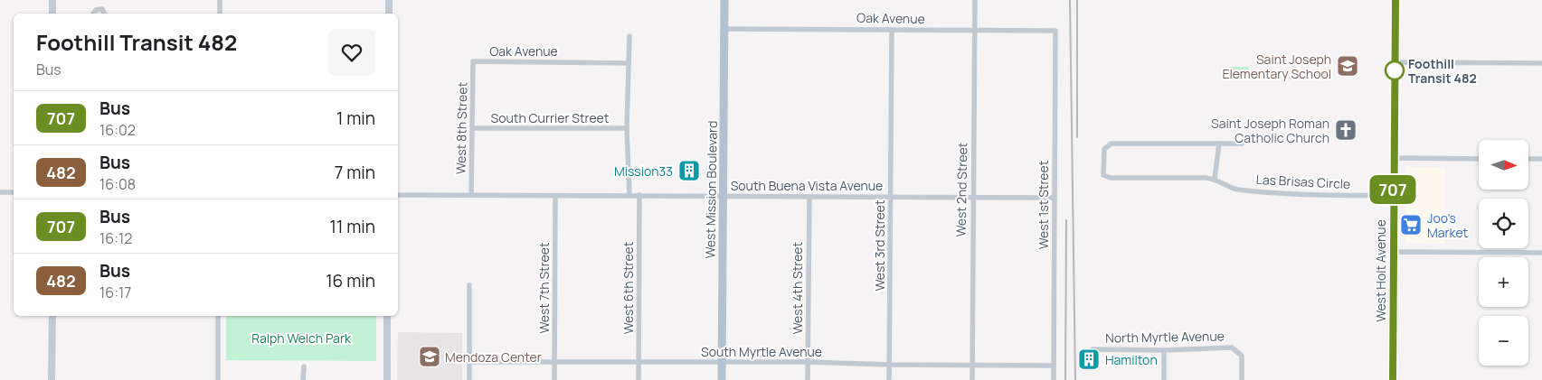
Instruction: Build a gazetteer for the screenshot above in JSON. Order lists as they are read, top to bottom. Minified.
{"streets":{"main road":["West Mission Boulevard","West Holt Avenue"],"street":["Oak Avenue","South Currier Street","West 8th Street","Las Brisas Circle","South Buena Vista Avenue","West 2nd Street","West 1st Street","West 3rd Street","West 7th Street","West 6th Street","West 4th Street","North Myrtle Avenue","South Myrtle Avenue"]},"crossings":[["Oak Avenue","West 8th Street"],["Oak Avenue","West Mission Boulevard"],["Oak Avenue","West 2nd Street"],["Oak Avenue","West 1st Street"],["Oak Avenue","West 3rd Street"],["South Currier Street","West 8th Street"],["West 8th Street","South Buena Vista Avenue"],["Las Brisas Circle","West Holt Avenue"],["South Buena Vista Avenue","West Mission Boulevard"],["South Buena Vista Avenue","West 2nd Street"],["South Buena Vista Avenue","West 1st Street"],["South Buena Vista Avenue","West 3rd Street"],["South Buena Vista Avenue","West 7th Street"],["South Buena Vista Avenue","West 6th Street"],["South Buena Vista Avenue","West 4th Street"],["West Mission Boulevard","South Myrtle Avenue"],["West 2nd Street","South Myrtle Avenue"],["West 1st Street","South Myrtle Avenue"],["West 3rd Street","South Myrtle Avenue"],["West 7th Street","South Myrtle Avenue"],["West 6th Street","South Myrtle Avenue"],["West 4th Street","South Myrtle Avenue"]],"parks":["Ralph Welch Park"],"places":{"school or university":["Saint Joseph Elementary School","Mendoza Center"],"other":["Foothill Transit 482"],"church":["Saint Joseph Roman Catholic Church"],"building":["Mission33","Hamilton"],"supermarket":["Joo's Market"]},"lines":["bus line 707"],"north":"right","page":{"on_map":"707","heading":["Foothill Transit 482","Bus"],"list":[{"mark":"707","name":"Bus","note":"16:02","value":"1 min"},{"mark":"482","name":"Bus","note":"16:08","value":"7 min"},{"mark":"707","name":"Bus","note":"16:12","value":"11 min"},{"mark":"482","name":"Bus","note":"16:17","value":"16 min"}],"map_buttons":["+","−"]}}
